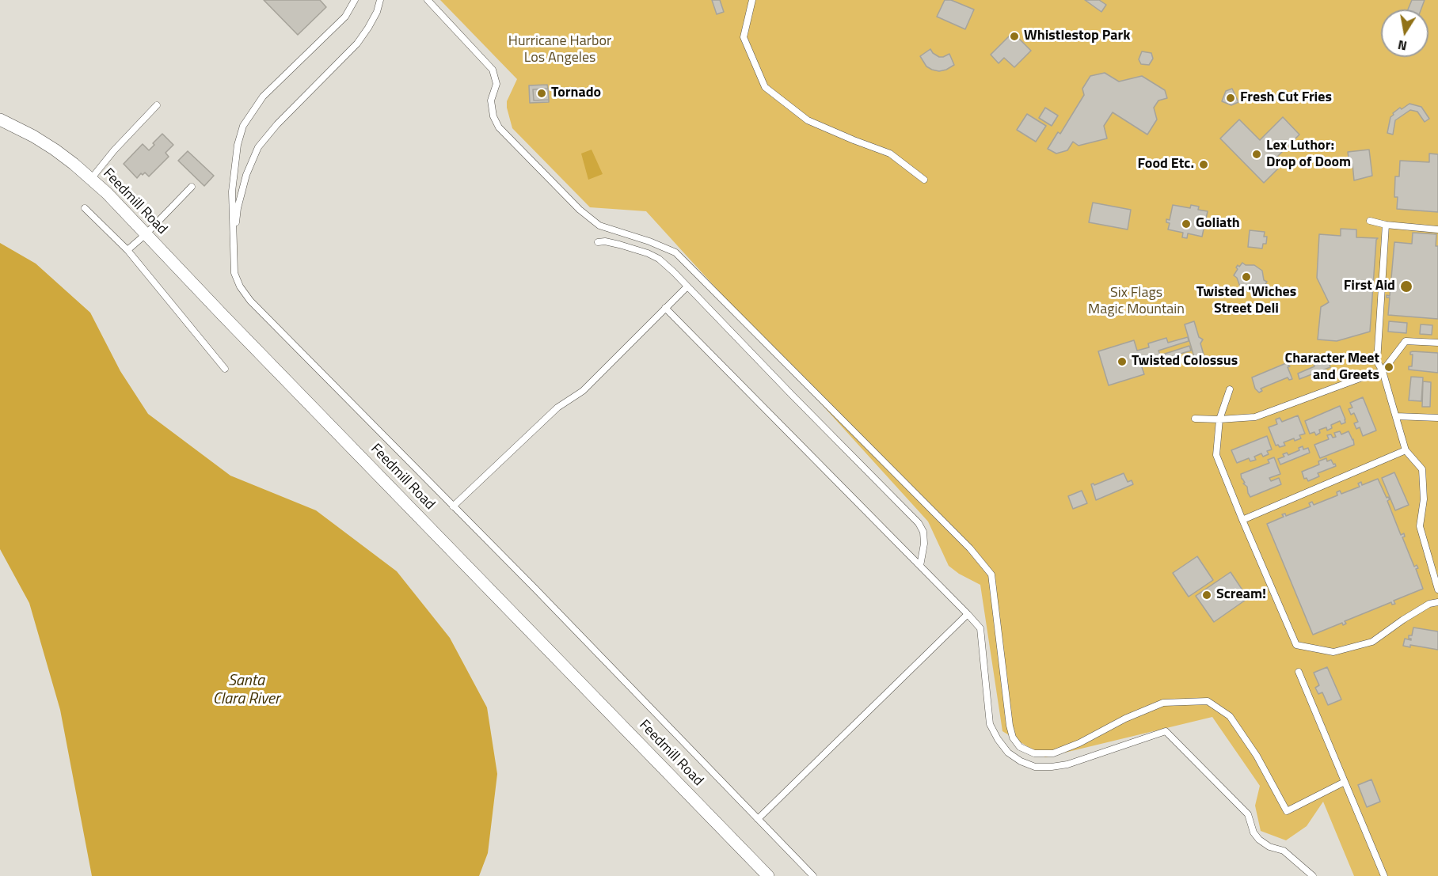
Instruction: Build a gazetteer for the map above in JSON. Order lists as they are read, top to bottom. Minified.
{"streets":{"street":["Feedmill Road"]},"water":["Santa Clara River"],"parks":["Hurricane Harbor Los Angeles","Six Flags Magic Mountain"],"places":["Whistlestop Park","Tornado","Fresh Cut Fries","Lex Luthor: Drop of Doom","Food Etc.","Goliath","Twisted 'Wiches Street Deli","First Aid","Twisted Colossus","Character Meet and Greets","Scream!"],"north":"bottom"}
